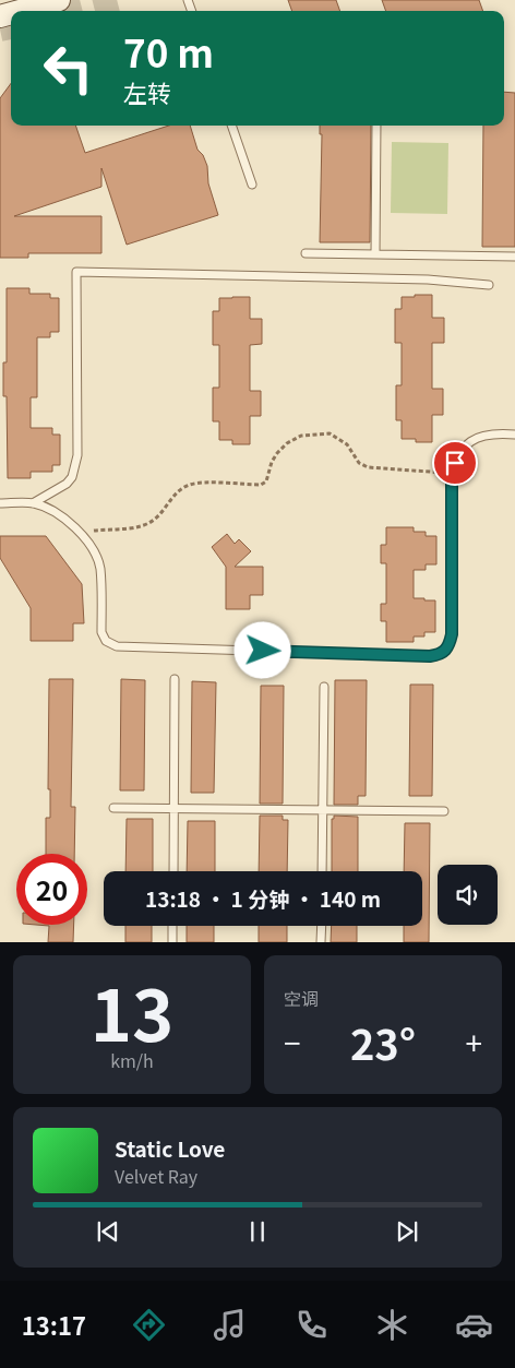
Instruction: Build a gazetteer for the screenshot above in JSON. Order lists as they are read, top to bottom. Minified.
{"page":{"turn":["70 m","左转"],"limit":"20","trip":"13:18 · 1 分钟 · 140 m","tile":[["13","km/h"],"空调"],"heat":["−","23°","+"],"song":["Static Love","Velvet Ray"],"tabs":"13:17"}}
